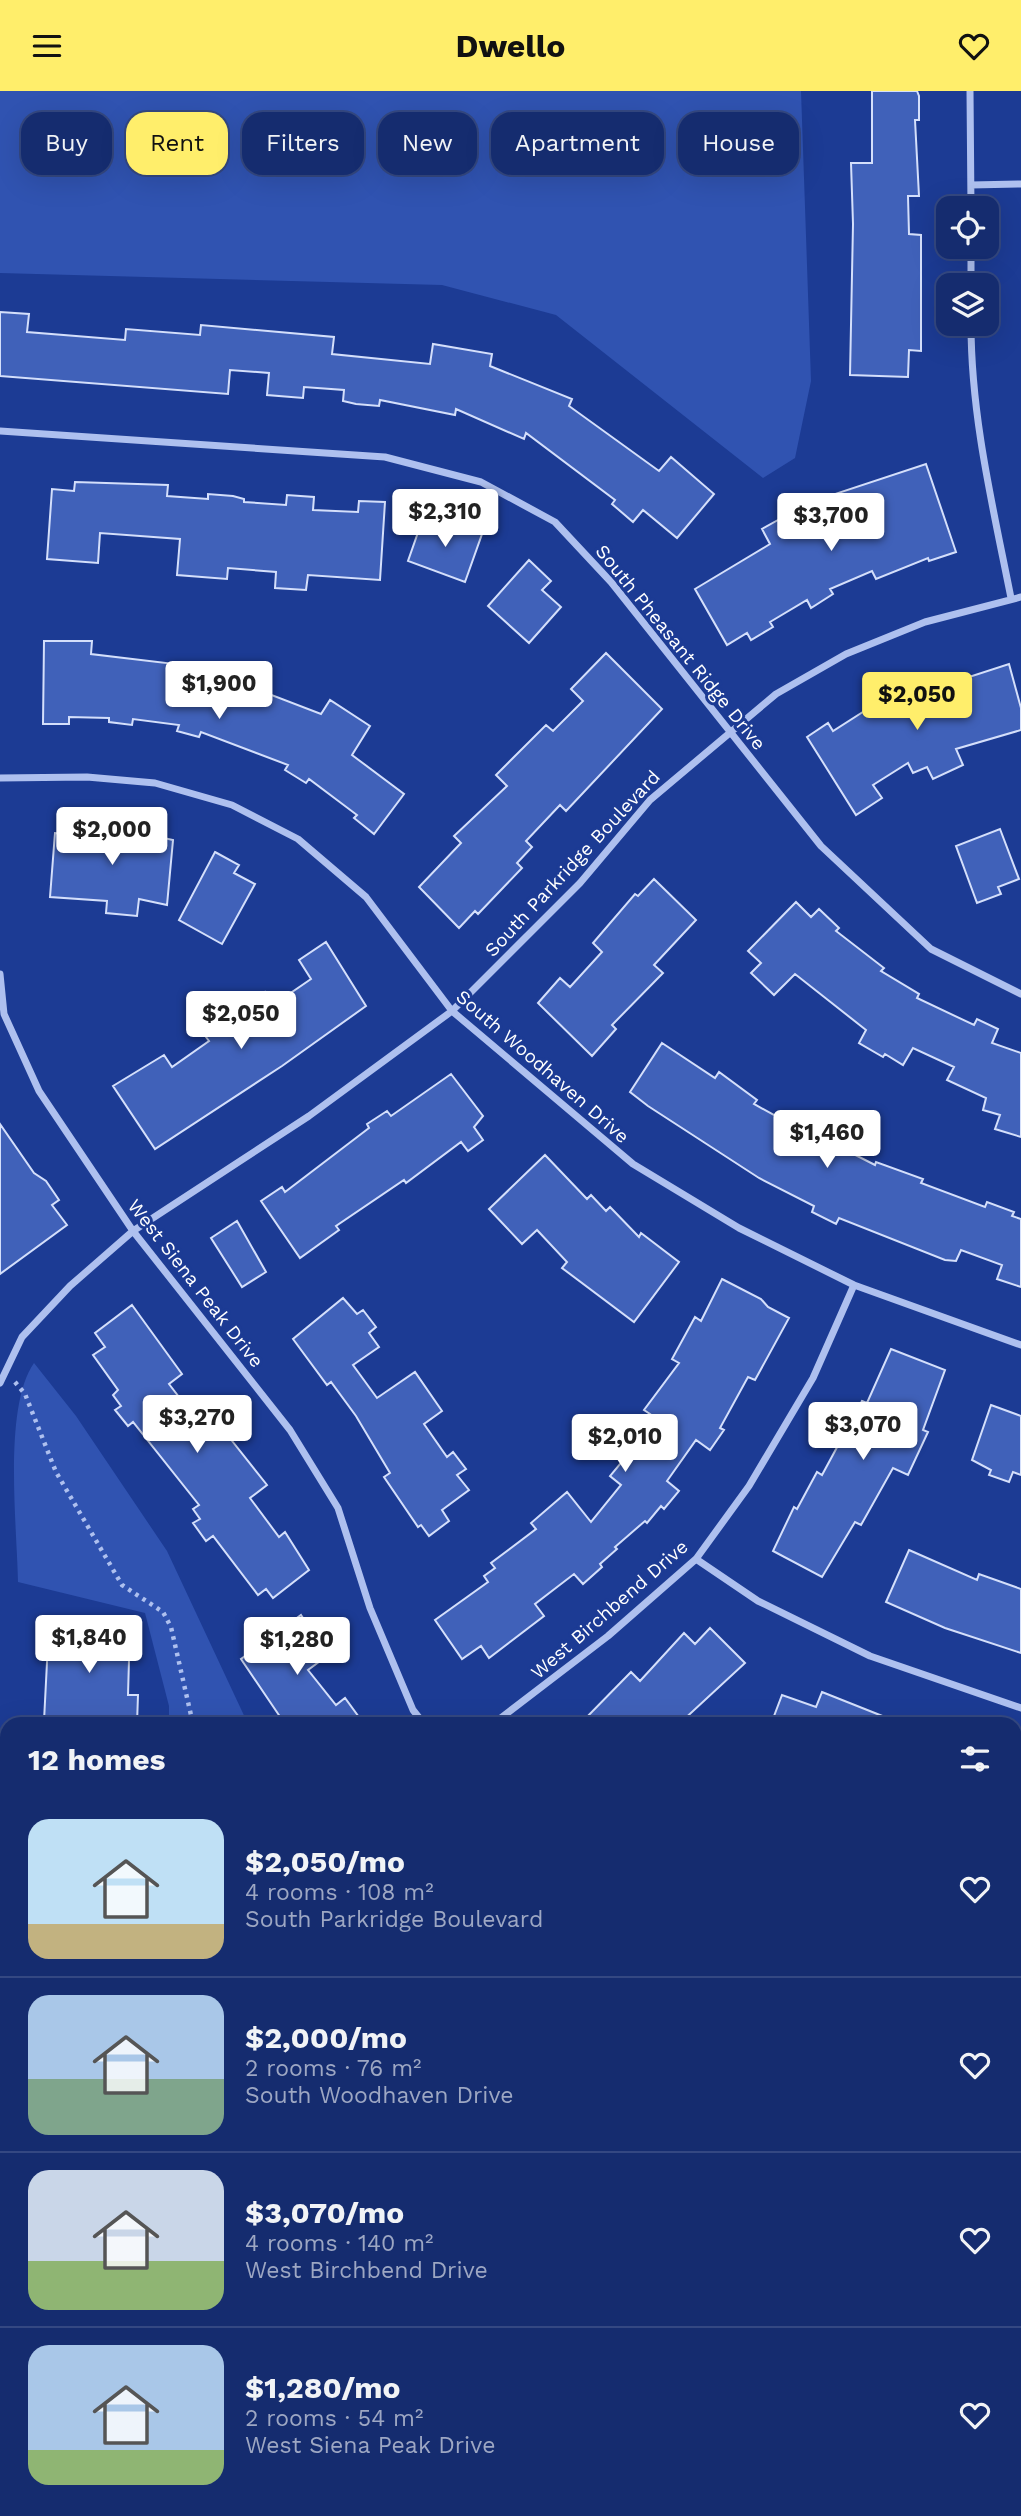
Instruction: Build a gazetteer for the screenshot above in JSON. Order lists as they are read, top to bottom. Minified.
{"streets":{"street":["South Pheasant Ridge Drive","South Parkridge Boulevard","South Woodhaven Drive","West Siena Peak Drive","West Birchbend Drive"]},"crossings":[["South Pheasant Ridge Drive","South Parkridge Boulevard"],["South Parkridge Boulevard","South Woodhaven Drive"],["South Parkridge Boulevard","West Siena Peak Drive"],["South Woodhaven Drive","West Birchbend Drive"]],"page":{"header":"Dwello","chip":["Buy","Rent","Filters","New","Apartment","House"],"price":["$2,310","$3,700","$1,900","$2,050","$2,000","$2,050","$1,460","$3,270","$3,070","$2,010","$1,840","$1,280"],"heading":"12 homes","list":[{"name":"$2,050/mo","note":"4 rooms · 108 m² · South Parkridge Boulevard"},{"name":"$2,000/mo","note":"2 rooms · 76 m² · South Woodhaven Drive"},{"name":"$3,070/mo","note":"4 rooms · 140 m² · West Birchbend Drive"},{"name":"$1,280/mo","note":"2 rooms · 54 m² · West Siena Peak Drive"}]}}
